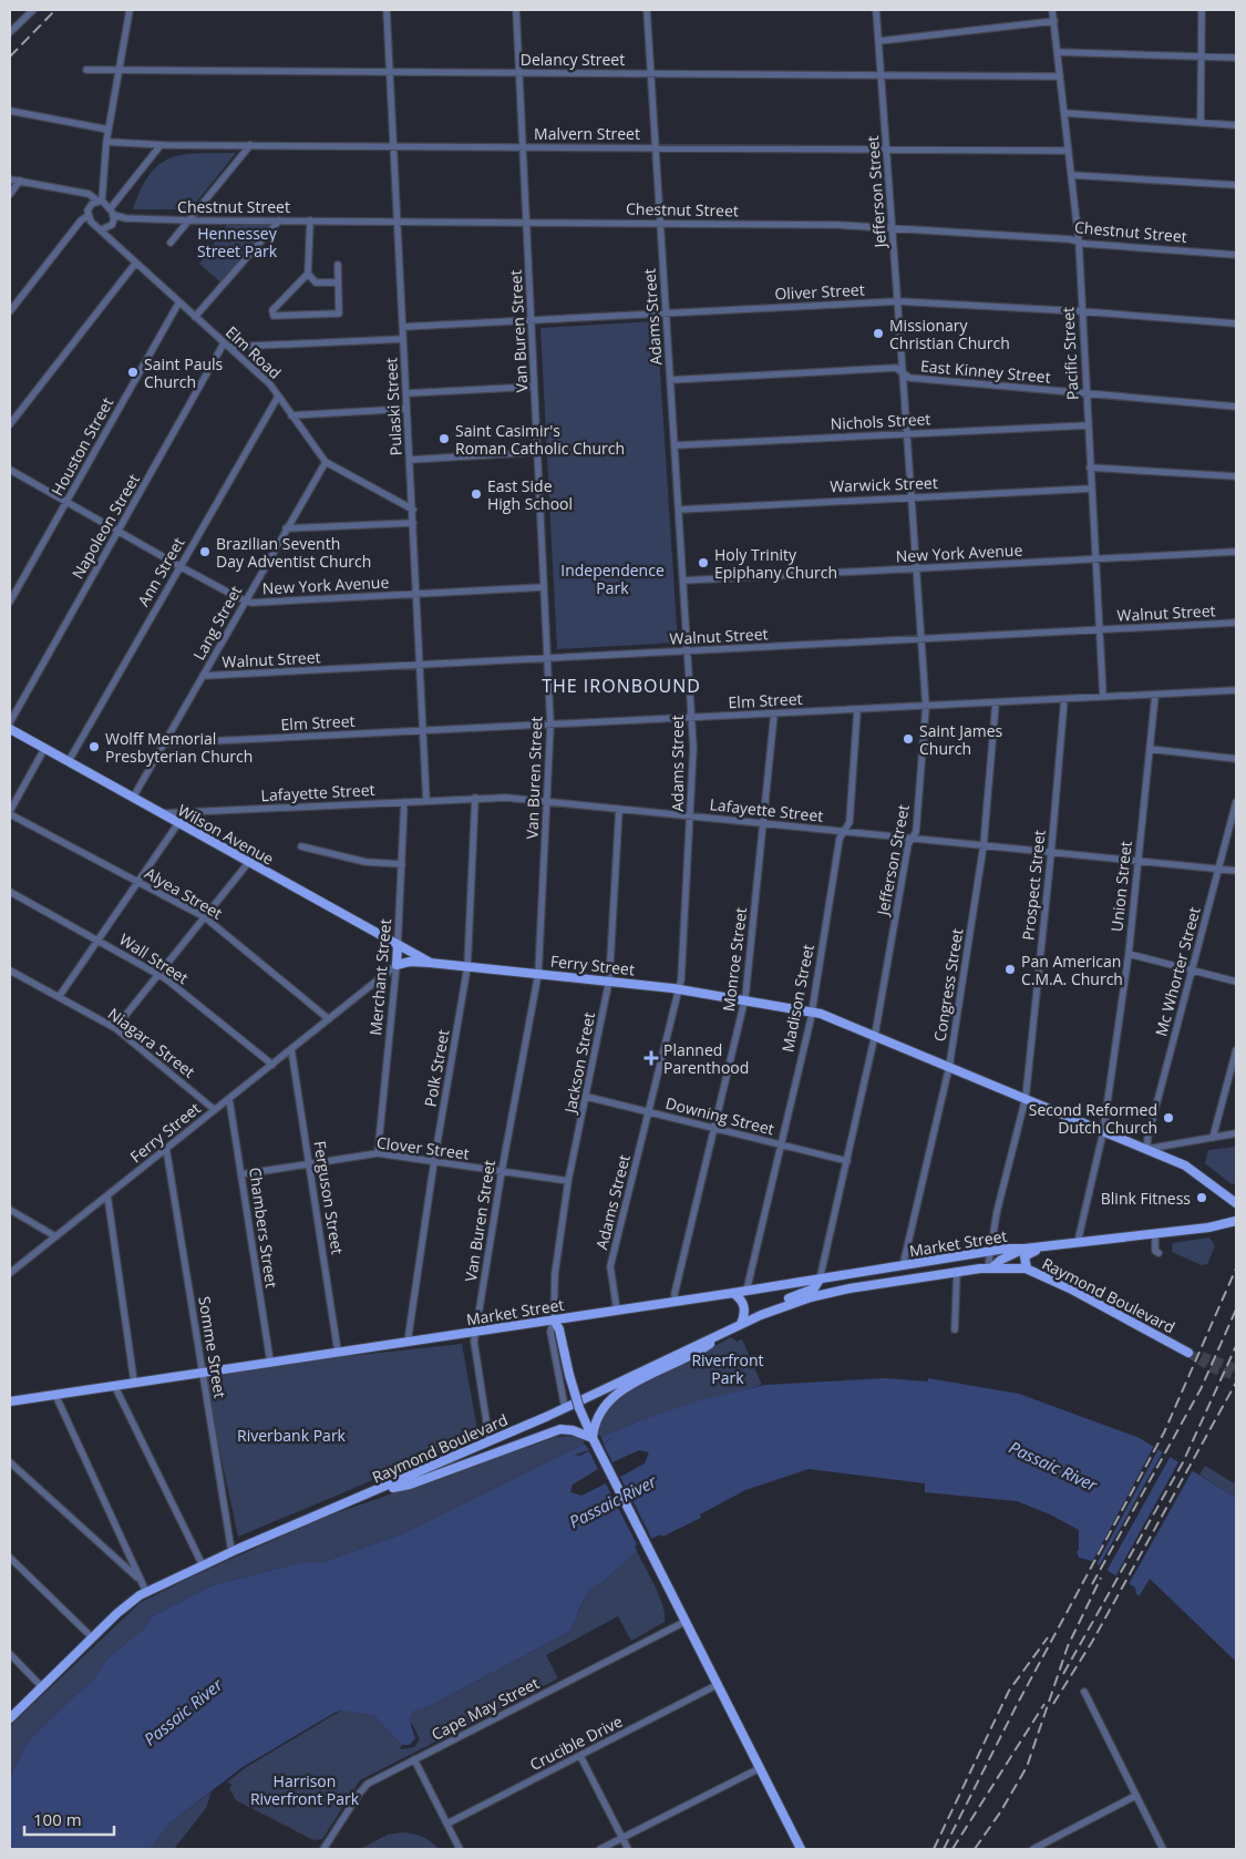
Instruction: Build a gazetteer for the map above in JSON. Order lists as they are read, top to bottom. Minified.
{"streets":{"main road":["Wilson Avenue","Ferry Street","Merchant Street","Jackson Street","Market Street","Raymond Boulevard"],"street":["Delancy Street","Malvern Street","Jefferson Street","Chestnut Street","Oliver Street","Adams Street","Van Buren Street","Elm Road","Pacific Street","East Kinney Street","Pulaski Street","Nichols Street","Houston Street","Warwick Street","Napoleon Street","New York Avenue","Ann Street","Walnut Street","Lang Street","Elm Street","Lafayette Street","Prospect Street","Union Street","Alyea Street","Wall Street","Monroe Street","Mc Whorter Street","Congress Street","Madison Street","Niagara Street","Polk Street","Downing Street","Clover Street","Ferguson Street","Chambers Street","Somme Street","Cape May Street","Crucible Drive"]},"crossings":[["Delancy Street","Jefferson Street"],["Delancy Street","Adams Street"],["Delancy Street","Van Buren Street"],["Delancy Street","Pacific Street"],["Delancy Street","Pulaski Street"],["Malvern Street","Jefferson Street"],["Malvern Street","Adams Street"],["Malvern Street","Van Buren Street"],["Malvern Street","Pacific Street"],["Malvern Street","Pulaski Street"],["Jefferson Street","Chestnut Street"],["Jefferson Street","Oliver Street"],["Jefferson Street","East Kinney Street"],["Jefferson Street","Nichols Street"],["Jefferson Street","Warwick Street"],["Jefferson Street","New York Avenue"],["Jefferson Street","Walnut Street"],["Jefferson Street","Elm Street"],["Jefferson Street","Lafayette Street"],["Jefferson Street","Ferry Street"],["Jefferson Street","Downing Street"],["Jefferson Street","Market Street"],["Chestnut Street","Adams Street"],["Chestnut Street","Van Buren Street"],["Chestnut Street","Pacific Street"],["Chestnut Street","Pulaski Street"],["Oliver Street","Adams Street"],["Oliver Street","Van Buren Street"],["Oliver Street","Pacific Street"],["Oliver Street","Pulaski Street"],["Adams Street","East Kinney Street"],["Adams Street","Nichols Street"],["Adams Street","Warwick Street"],["Adams Street","New York Avenue"],["Adams Street","Walnut Street"],["Adams Street","Elm Street"],["Adams Street","Lafayette Street"],["Adams Street","Ferry Street"],["Adams Street","Downing Street"],["Adams Street","Market Street"],["Van Buren Street","New York Avenue"],["Van Buren Street","Walnut Street"],["Van Buren Street","Elm Street"],["Van Buren Street","Lafayette Street"],["Van Buren Street","Ferry Street"],["Van Buren Street","Clover Street"],["Van Buren Street","Market Street"],["Van Buren Street","Raymond Boulevard"],["Elm Road","Pulaski Street"],["Elm Road","Houston Street"],["Elm Road","Napoleon Street"],["Elm Road","Ann Street"],["Elm Road","Lang Street"],["Pacific Street","East Kinney Street"],["Pacific Street","Nichols Street"],["Pacific Street","Warwick Street"],["Pacific Street","New York Avenue"],["Pacific Street","Walnut Street"],["Pacific Street","Elm Street"],["Pulaski Street","New York Avenue"],["Pulaski Street","Walnut Street"],["Pulaski Street","Elm Street"],["Pulaski Street","Lafayette Street"],["Houston Street","New York Avenue"],["Napoleon Street","New York Avenue"],["New York Avenue","Ann Street"],["New York Avenue","Lang Street"],["Ann Street","Wilson Avenue"],["Walnut Street","Lang Street"],["Lang Street","Elm Street"],["Lang Street","Wilson Avenue"],["Elm Street","Prospect Street"],["Elm Street","Union Street"],["Elm Street","Monroe Street"],["Elm Street","Congress Street"],["Elm Street","Madison Street"],["Lafayette Street","Wilson Avenue"],["Lafayette Street","Prospect Street"],["Lafayette Street","Union Street"],["Lafayette Street","Monroe Street"],["Lafayette Street","Mc Whorter Street"],["Lafayette Street","Merchant Street"],["Lafayette Street","Congress Street"],["Lafayette Street","Madison Street"],["Lafayette Street","Jackson Street"],["Lafayette Street","Polk Street"],["Wilson Avenue","Ferry Street"],["Wilson Avenue","Merchant Street"],["Prospect Street","Ferry Street"],["Prospect Street","Market Street"],["Prospect Street","Raymond Boulevard"],["Union Street","Ferry Street"],["Union Street","Market Street"],["Alyea Street","Ferry Street"],["Wall Street","Ferry Street"],["Monroe Street","Ferry Street"],["Monroe Street","Downing Street"],["Monroe Street","Market Street"],["Ferry Street","Mc Whorter Street"],["Ferry Street","Merchant Street"],["Ferry Street","Congress Street"],["Ferry Street","Madison Street"],["Ferry Street","Niagara Street"],["Ferry Street","Jackson Street"],["Ferry Street","Polk Street"],["Ferry Street","Ferguson Street"],["Ferry Street","Chambers Street"],["Ferry Street","Somme Street"],["Merchant Street","Clover Street"],["Congress Street","Market Street"],["Madison Street","Downing Street"],["Madison Street","Market Street"],["Jackson Street","Downing Street"],["Jackson Street","Clover Street"],["Jackson Street","Market Street"],["Jackson Street","Raymond Boulevard"],["Jackson Street","Cape May Street"],["Jackson Street","Crucible Drive"],["Polk Street","Clover Street"],["Polk Street","Market Street"],["Clover Street","Ferguson Street"],["Clover Street","Chambers Street"],["Ferguson Street","Market Street"],["Chambers Street","Market Street"],["Market Street","Raymond Boulevard"],["Market Street","Somme Street"],["Raymond Boulevard","Somme Street"]],"districts":["THE IRONBOUND"],"water":["Passaic River"],"parks":["Hennessey Street Park","Independence Park","Riverfront Park","Riverbank Park","Harrison Riverfront Park"],"places":{"other":["Missionary Christian Church","Saint Pauls Church","Saint Casimir's Roman Catholic Church","East Side High School","Brazilian Seventh Day Adventist Church","Holy Trinity Epiphany Church","Saint James Church","Wolff Memorial Presbyterian Church","Pan American C.M.A. Church","Second Reformed Dutch Church","Blink Fitness"],"health":["Planned Parenthood"]},"scale_bar":"100 m"}
